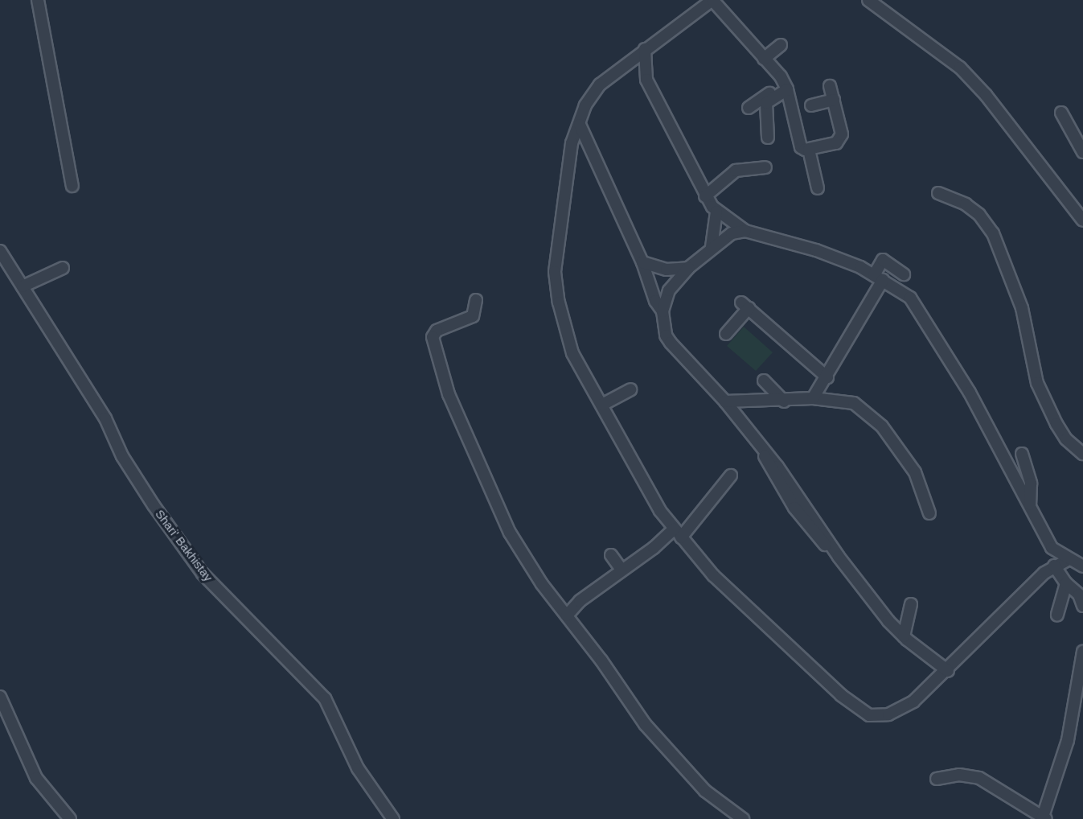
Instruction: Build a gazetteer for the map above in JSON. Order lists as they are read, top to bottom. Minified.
{"streets":{"street":["Shari' Bakhistay"]}}
